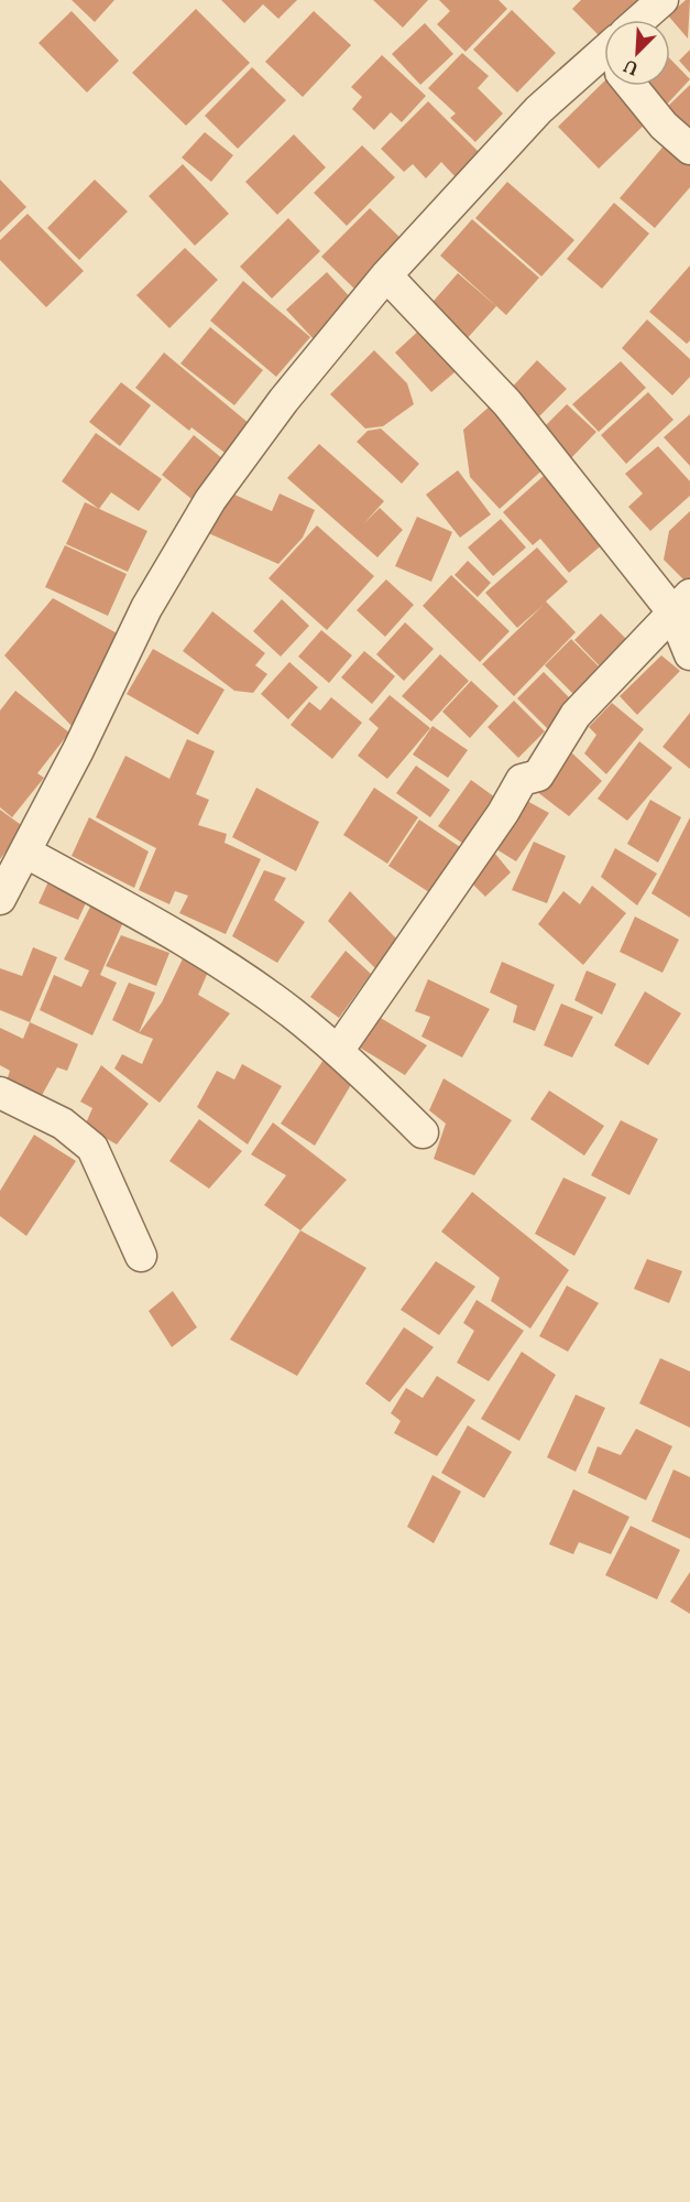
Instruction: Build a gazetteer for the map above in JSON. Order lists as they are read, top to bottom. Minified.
{"north":"bottom left"}
